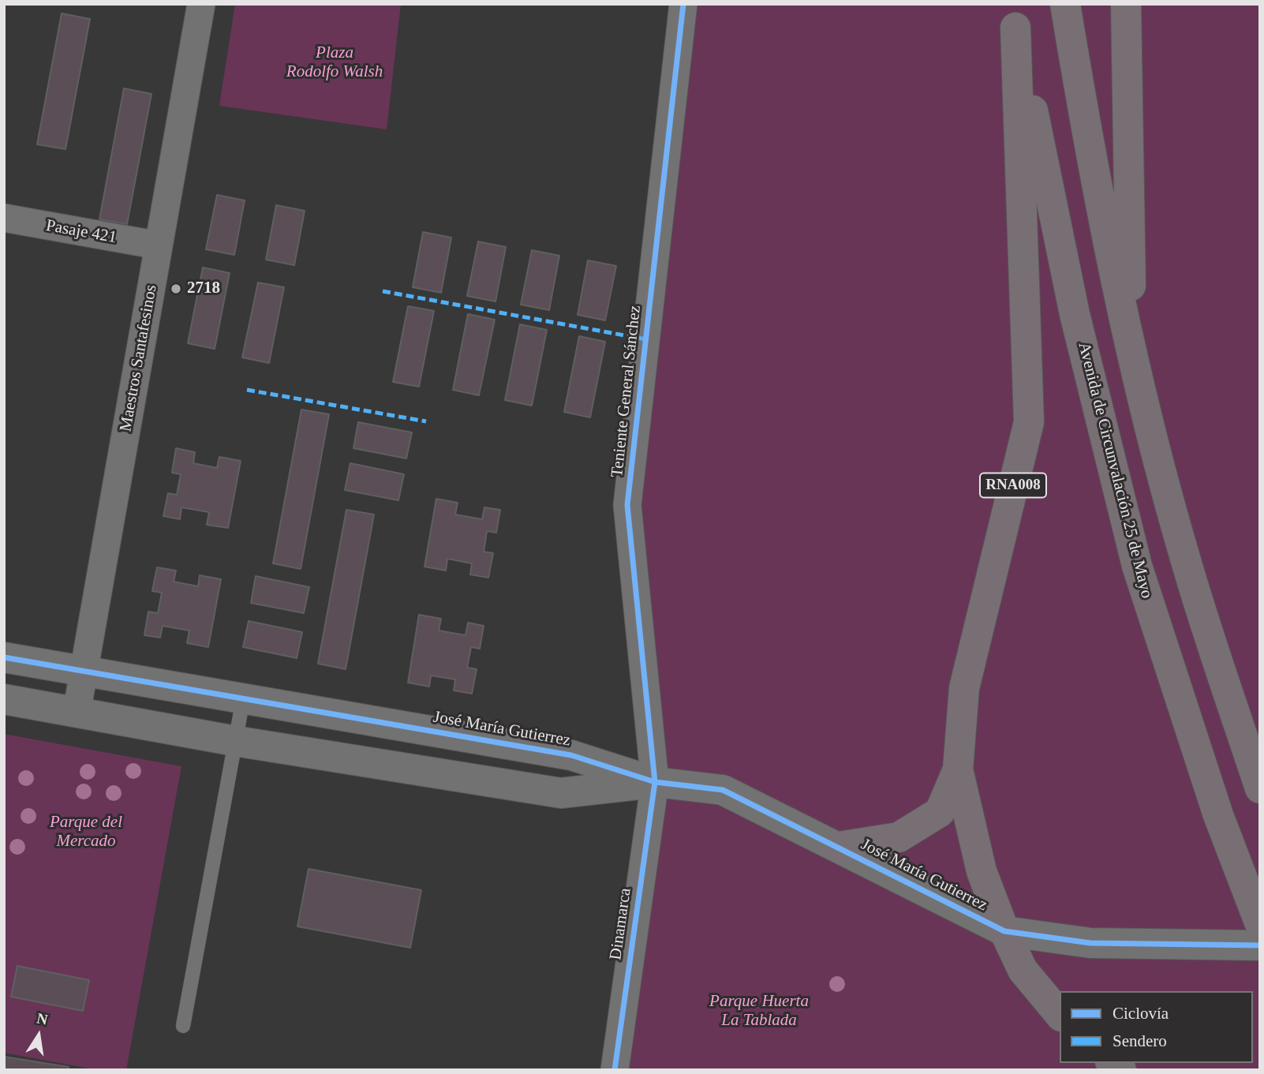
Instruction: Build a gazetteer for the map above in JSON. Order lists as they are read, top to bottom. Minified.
{"streets":{"highway":["Avenida de Circunvalación 25 de Mayo","RNA008"],"street":["Pasaje 421","Maestros Santafesinos","Teniente General Sánchez","José María Gutierrez","Dinamarca"]},"crossings":[["Pasaje 421","Maestros Santafesinos"],["Maestros Santafesinos","José María Gutierrez"],["Teniente General Sánchez","José María Gutierrez"],["Teniente General Sánchez","Dinamarca"],["Avenida de Circunvalación 25 de Mayo","RNA008"],["RNA008","José María Gutierrez"],["José María Gutierrez","Dinamarca"]],"parks":["Plaza Rodolfo Walsh","Parque del Mercado","Parque Huerta La Tablada"],"places":["2718"],"legend":["Ciclovía","Sendero"],"north":"top"}
